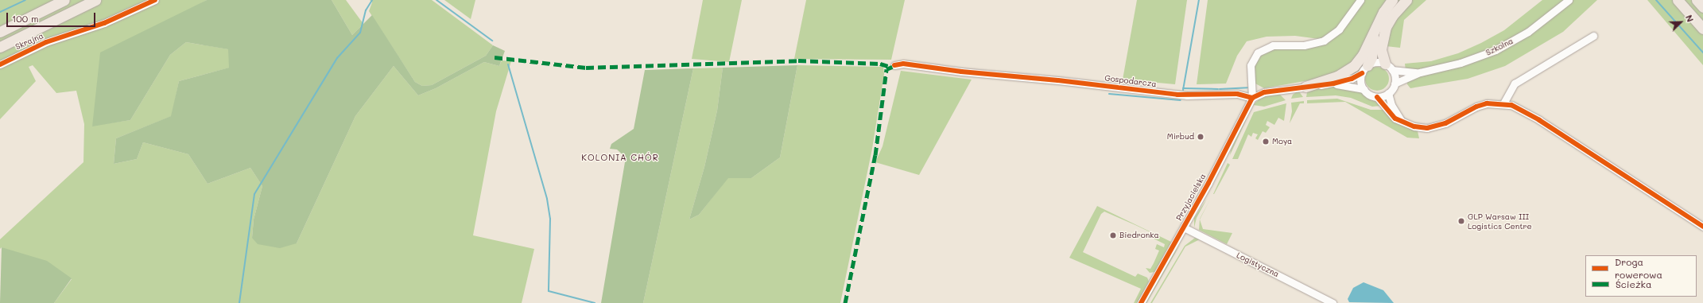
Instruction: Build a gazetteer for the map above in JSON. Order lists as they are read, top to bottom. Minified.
{"streets":{"street":["Skrajna","Szkolna","Gospodarcza","Przyjacielska","Logistyczna"]},"crossings":[["Gospodarcza","Przyjacielska"],["Przyjacielska","Logistyczna"]],"districts":["KOLONIA CHÓR"],"places":["Mirbud","Moya","GLP Warsaw III Logistics Centre","Biedronka"],"legend":["Droga rowerowa","Ścieżka"],"scale_bar":"100 m","north":"top right"}
